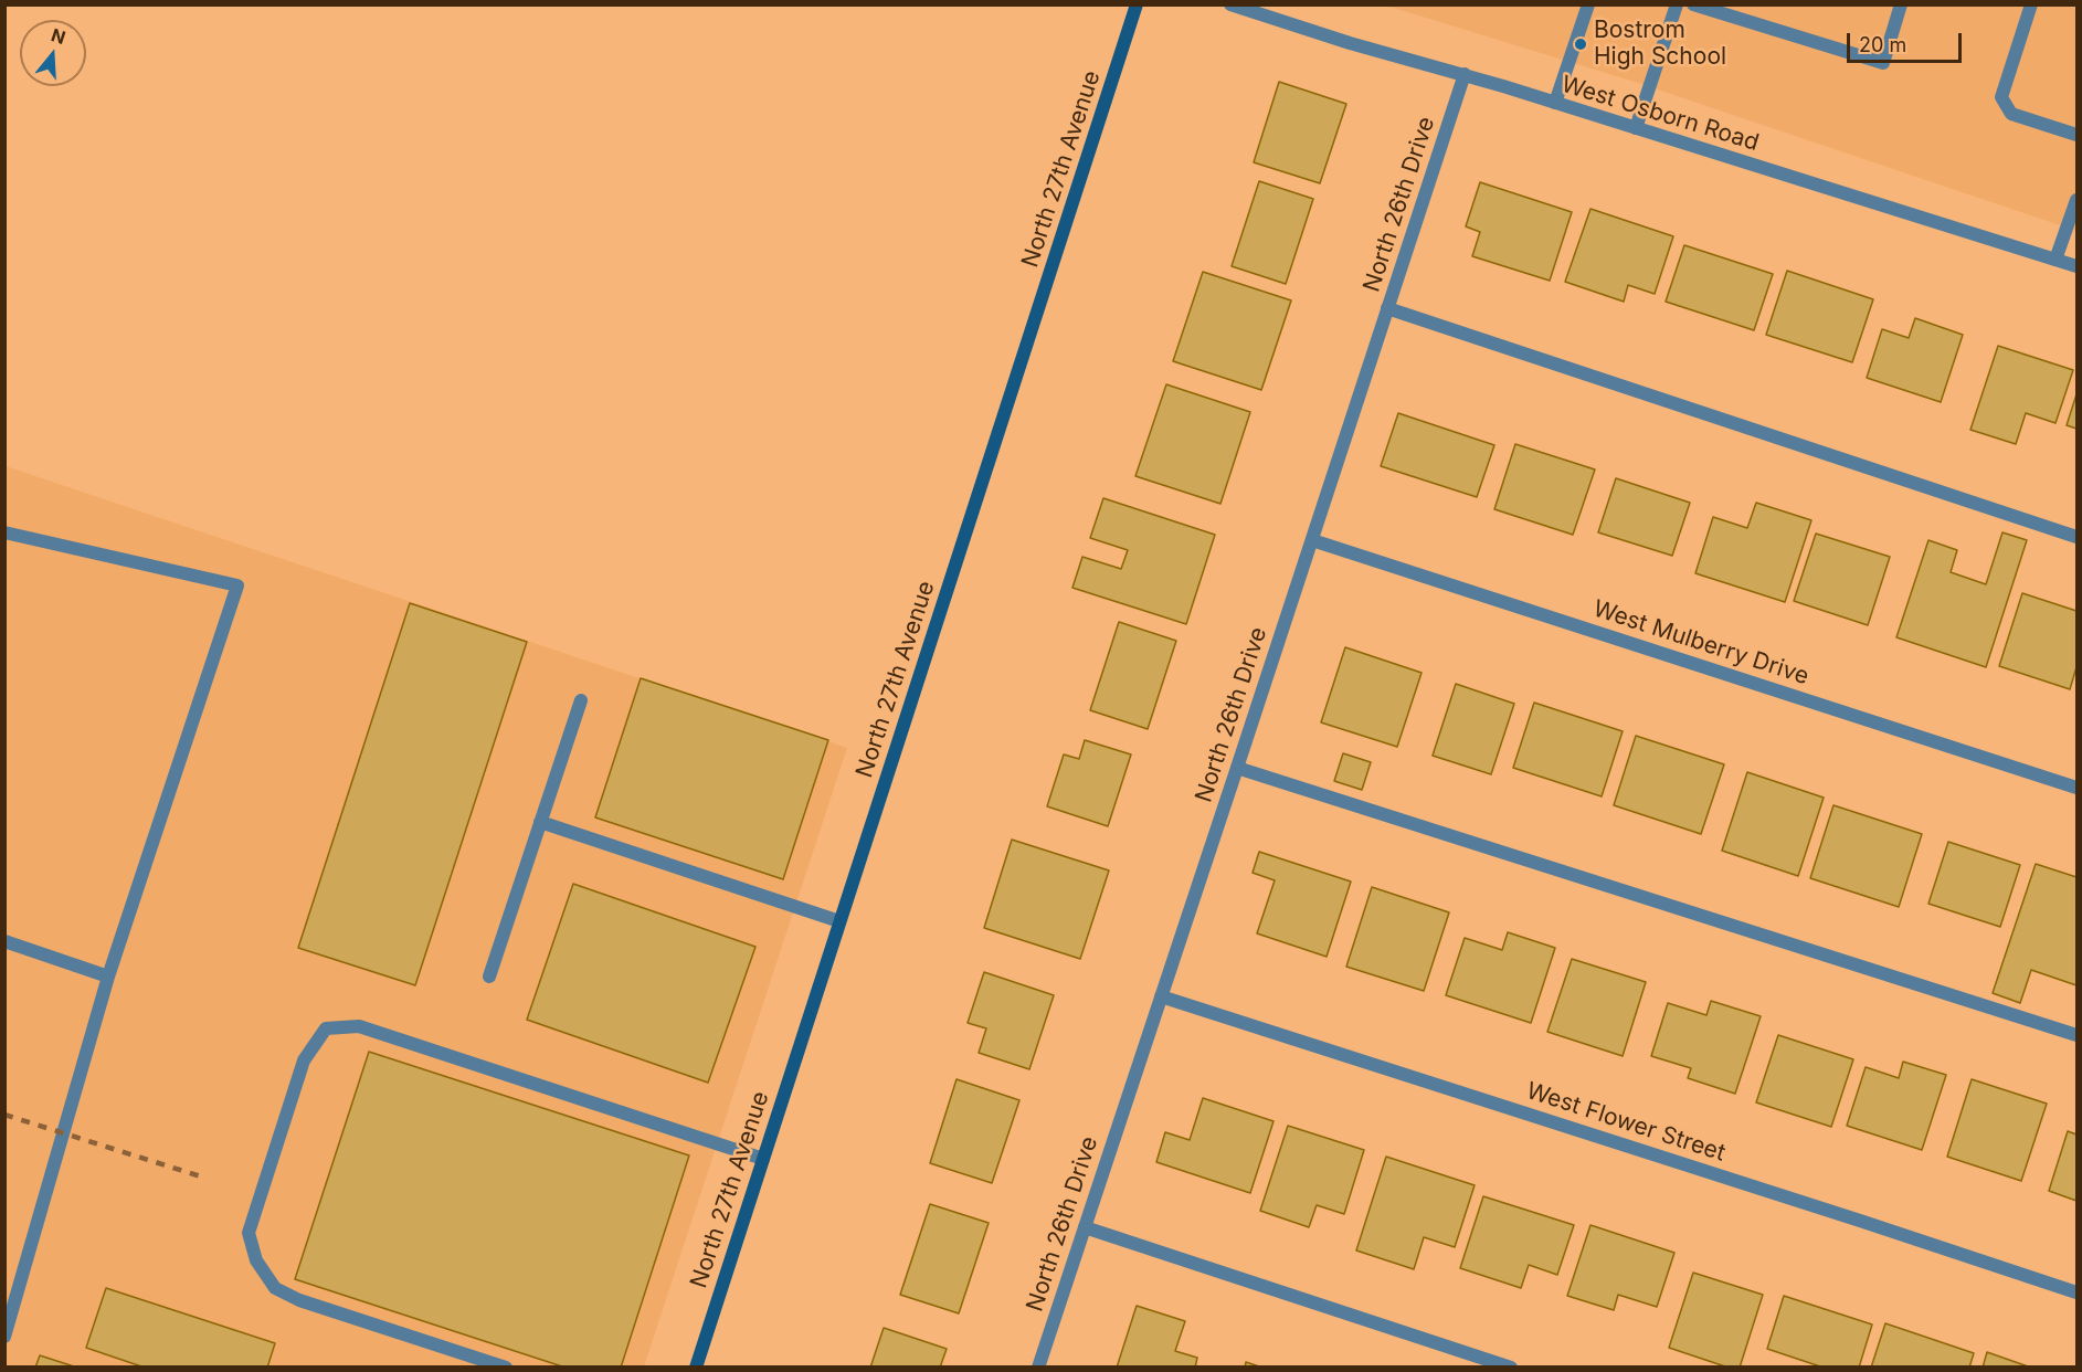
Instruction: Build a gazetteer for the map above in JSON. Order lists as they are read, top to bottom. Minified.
{"streets":{"main road":["North 27th Avenue"],"street":["West Osborn Road","North 26th Drive","West Mulberry Drive","West Flower Street"]},"crossings":[["West Osborn Road","North 26th Drive"],["North 26th Drive","West Mulberry Drive"],["North 26th Drive","West Flower Street"]],"places":["Bostrom High School"],"scale_bar":"20 m","north":"top"}
